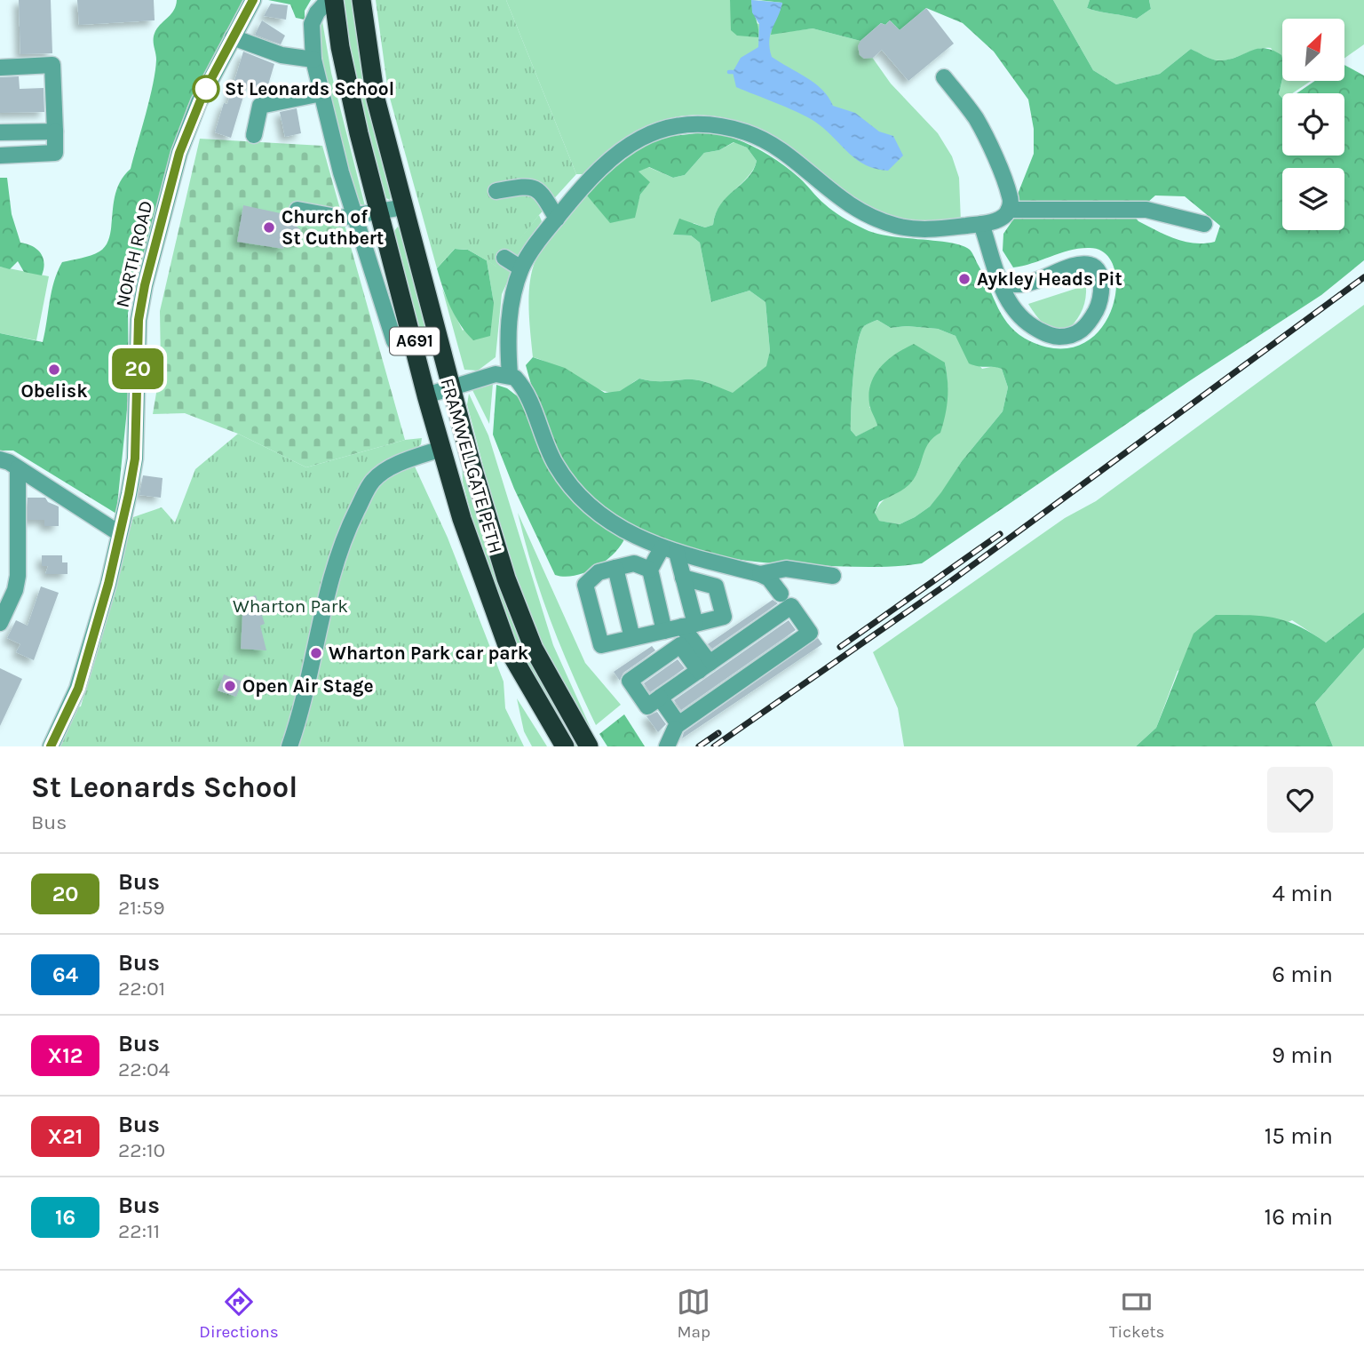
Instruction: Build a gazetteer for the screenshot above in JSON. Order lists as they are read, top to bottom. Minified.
{"streets":{"highway":["A691","FRAMWELLGATE PETH"],"street":["NORTH ROAD"]},"parks":["Wharton Park"],"places":["St Leonards School","Church of St Cuthbert","Aykley Heads Pit","Obelisk","Wharton Park car park","Open Air Stage"],"lines":["bus line 20"],"north":"top right","page":{"on_map":"20","heading":["St Leonards School","Bus"],"list":[{"mark":"20","name":"Bus","note":"21:59","value":"4 min"},{"mark":"64","name":"Bus","note":"22:01","value":"6 min"},{"mark":"X12","name":"Bus","note":"22:04","value":"9 min"},{"mark":"X21","name":"Bus","note":"22:10","value":"15 min"},{"mark":"16","name":"Bus","note":"22:11","value":"16 min"}],"tabs":["Directions","Map","Tickets"]}}
